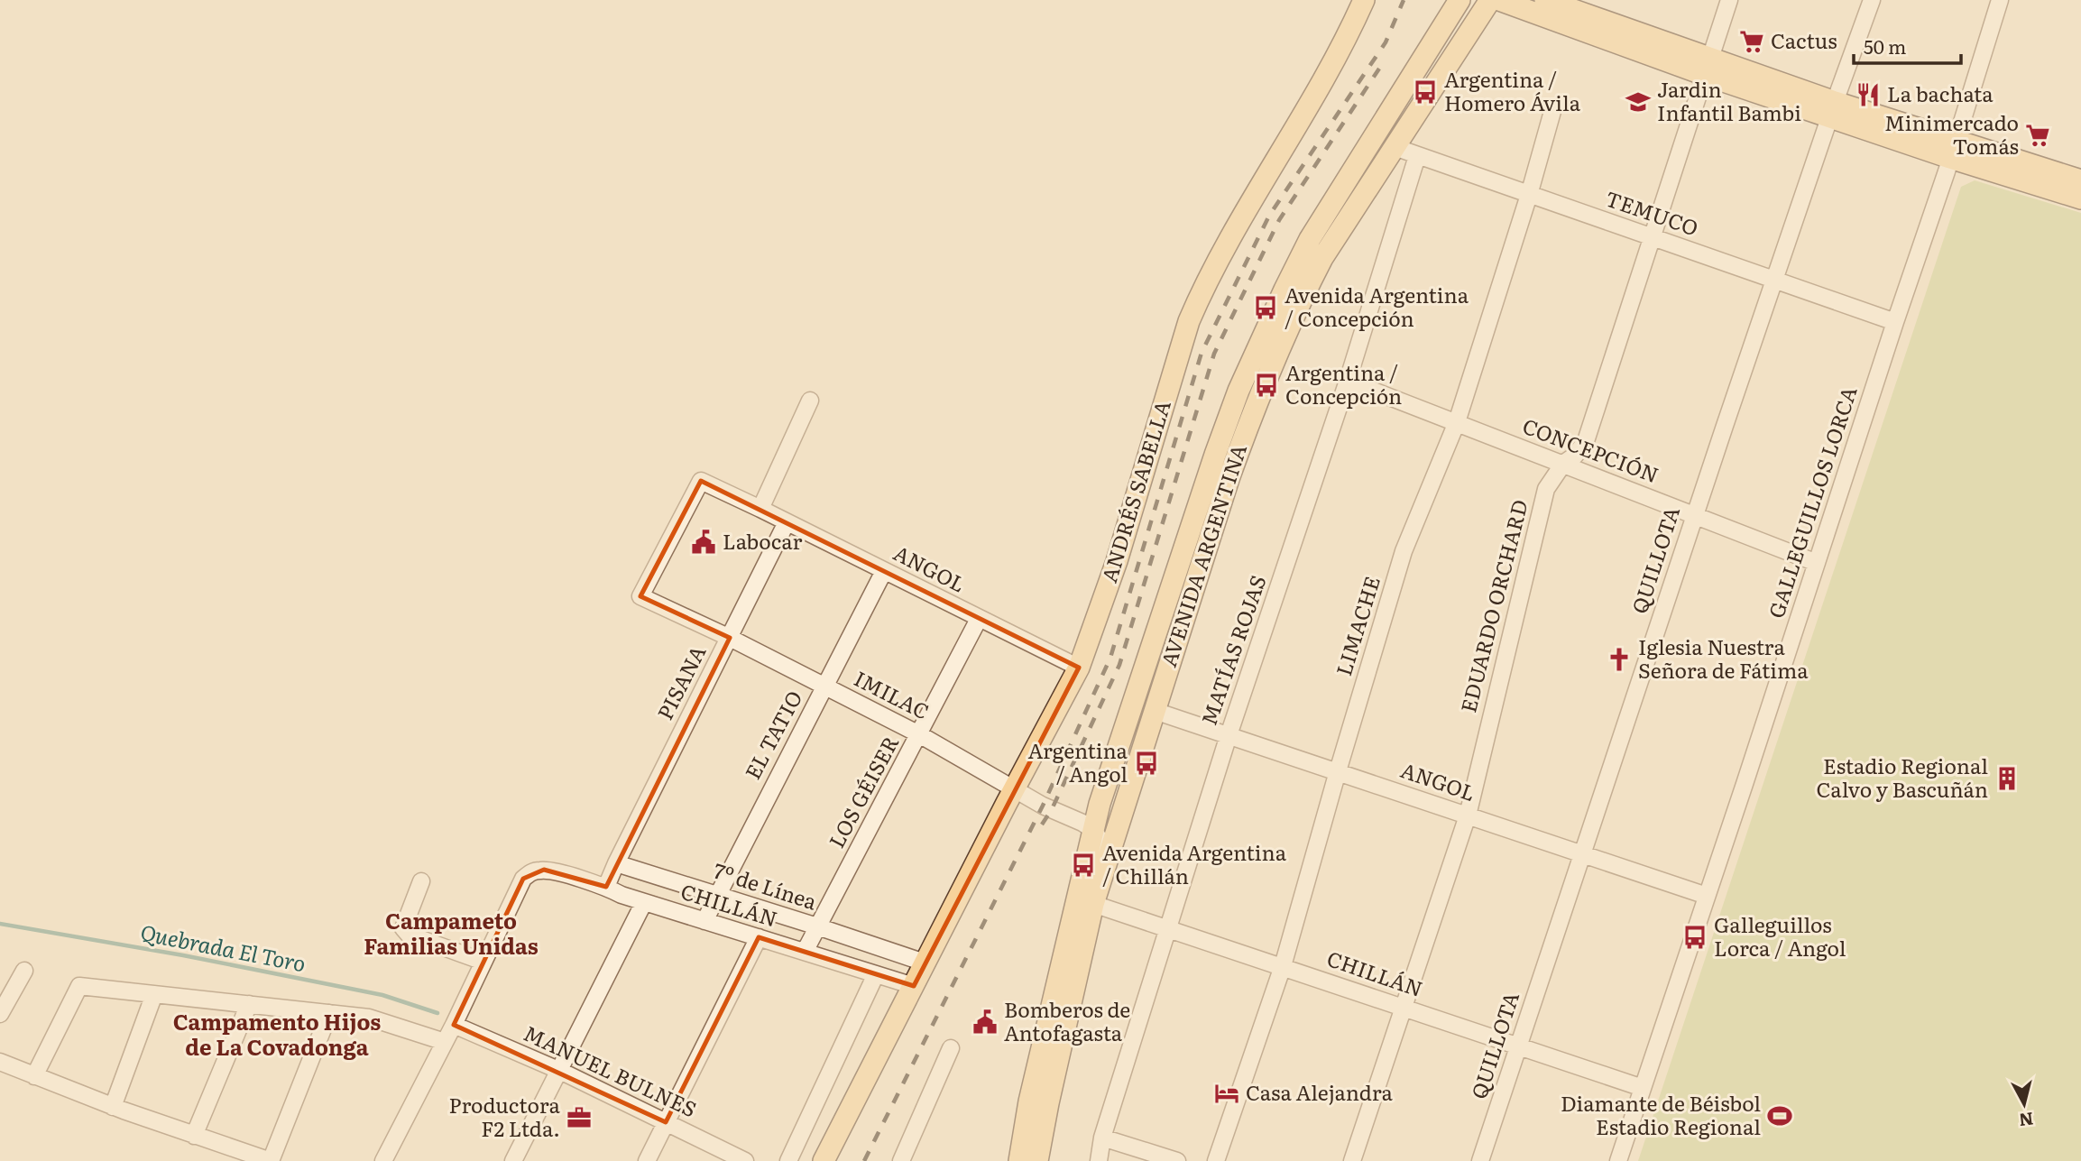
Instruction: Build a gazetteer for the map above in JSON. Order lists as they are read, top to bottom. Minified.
{"streets":{"main road":["ANDRÉS SABELLA","AVENIDA ARGENTINA"],"street":["TEMUCO","CONCEPCIÓN","GALLEGUILLOS LORCA","QUILLOTA","ANGOL","EDUARDO ORCHARD","LIMACHE","MATÍAS ROJAS","PISANA","IMILAC","EL TATIO","LOS GÉISER","7º de Línea","CHILLÁN","MANUEL BULNES"]},"crossings":[["TEMUCO","GALLEGUILLOS LORCA"],["TEMUCO","AVENIDA ARGENTINA"],["TEMUCO","QUILLOTA"],["TEMUCO","EDUARDO ORCHARD"],["TEMUCO","LIMACHE"],["TEMUCO","MATÍAS ROJAS"],["CONCEPCIÓN","GALLEGUILLOS LORCA"],["CONCEPCIÓN","QUILLOTA"],["CONCEPCIÓN","EDUARDO ORCHARD"],["CONCEPCIÓN","LIMACHE"],["CONCEPCIÓN","MATÍAS ROJAS"],["ANDRÉS SABELLA","ANGOL"],["ANDRÉS SABELLA","IMILAC"],["ANDRÉS SABELLA","7º de Línea"],["ANDRÉS SABELLA","CHILLÁN"],["GALLEGUILLOS LORCA","ANGOL"],["GALLEGUILLOS LORCA","CHILLÁN"],["AVENIDA ARGENTINA","ANGOL"],["AVENIDA ARGENTINA","IMILAC"],["AVENIDA ARGENTINA","CHILLÁN"],["QUILLOTA","ANGOL"],["QUILLOTA","CHILLÁN"],["ANGOL","EDUARDO ORCHARD"],["ANGOL","LIMACHE"],["ANGOL","MATÍAS ROJAS"],["ANGOL","PISANA"],["ANGOL","IMILAC"],["ANGOL","EL TATIO"],["ANGOL","LOS GÉISER"],["EDUARDO ORCHARD","CHILLÁN"],["LIMACHE","CHILLÁN"],["MATÍAS ROJAS","CHILLÁN"],["PISANA","IMILAC"],["PISANA","7º de Línea"],["IMILAC","EL TATIO"],["IMILAC","LOS GÉISER"],["EL TATIO","7º de Línea"],["EL TATIO","CHILLÁN"],["LOS GÉISER","7º de Línea"],["LOS GÉISER","CHILLÁN"]],"districts":["Campameto Familias Unidas","Campamento Hijos de La Covadonga"],"water":["Quebrada El Toro"],"places":{"supermarket":["Cactus","Minimercado Tomás"],"bus stop":["Argentina / Homero Ávila","Avenida Argentina / Concepción","Argentina / Concepción","Argentina / Angol","Avenida Argentina / Chillán","Galleguillos Lorca / Angol"],"restaurant":["La bachata"],"school or university":["Jardin Infantil Bambi"],"public building":["Labocar","Bomberos de Antofagasta"],"church":["Iglesia Nuestra Señora de Fátima"],"building":["Estadio Regional Calvo y Bascuñán"],"hotel":["Casa Alejandra"],"sports":["Diamante de Béisbol Estadio Regional"],"office":["Productora F2 Ltda."]},"scale_bar":"50 m","north":"bottom"}
